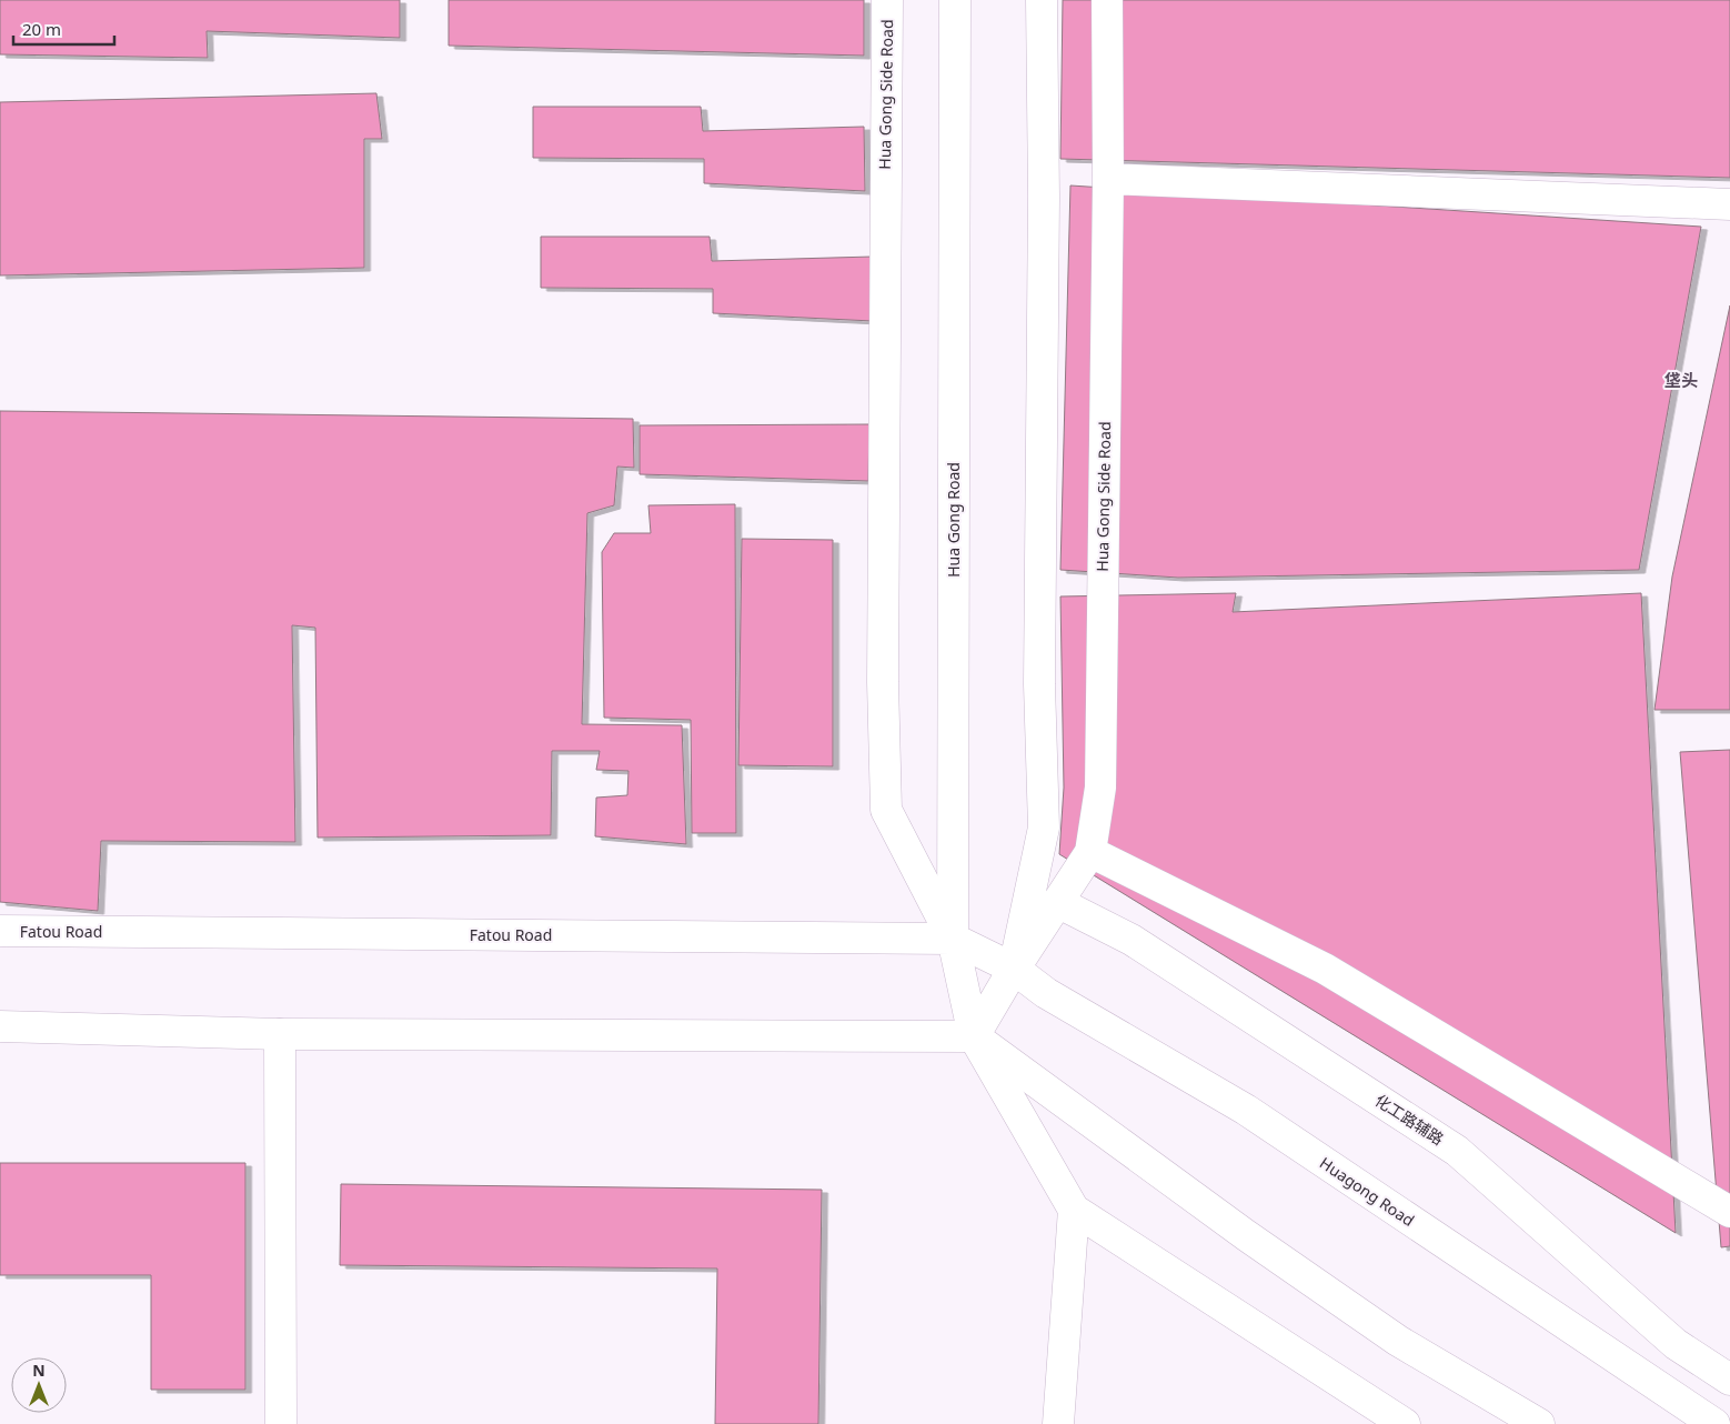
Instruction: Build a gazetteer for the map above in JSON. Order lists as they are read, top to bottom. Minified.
{"streets":{"main road":["Hua Gong Side Road","Hua Gong Road","Fatou Road","化工路辅路","Huagong Road"]},"crossings":[["Hua Gong Side Road","Hua Gong Road"],["Hua Gong Side Road","Fatou Road"],["Hua Gong Side Road","化工路辅路"],["Hua Gong Side Road","Huagong Road"],["Hua Gong Road","Fatou Road"],["Fatou Road","Huagong Road"]],"districts":["垡头"],"scale_bar":"20 m","north":"top"}
